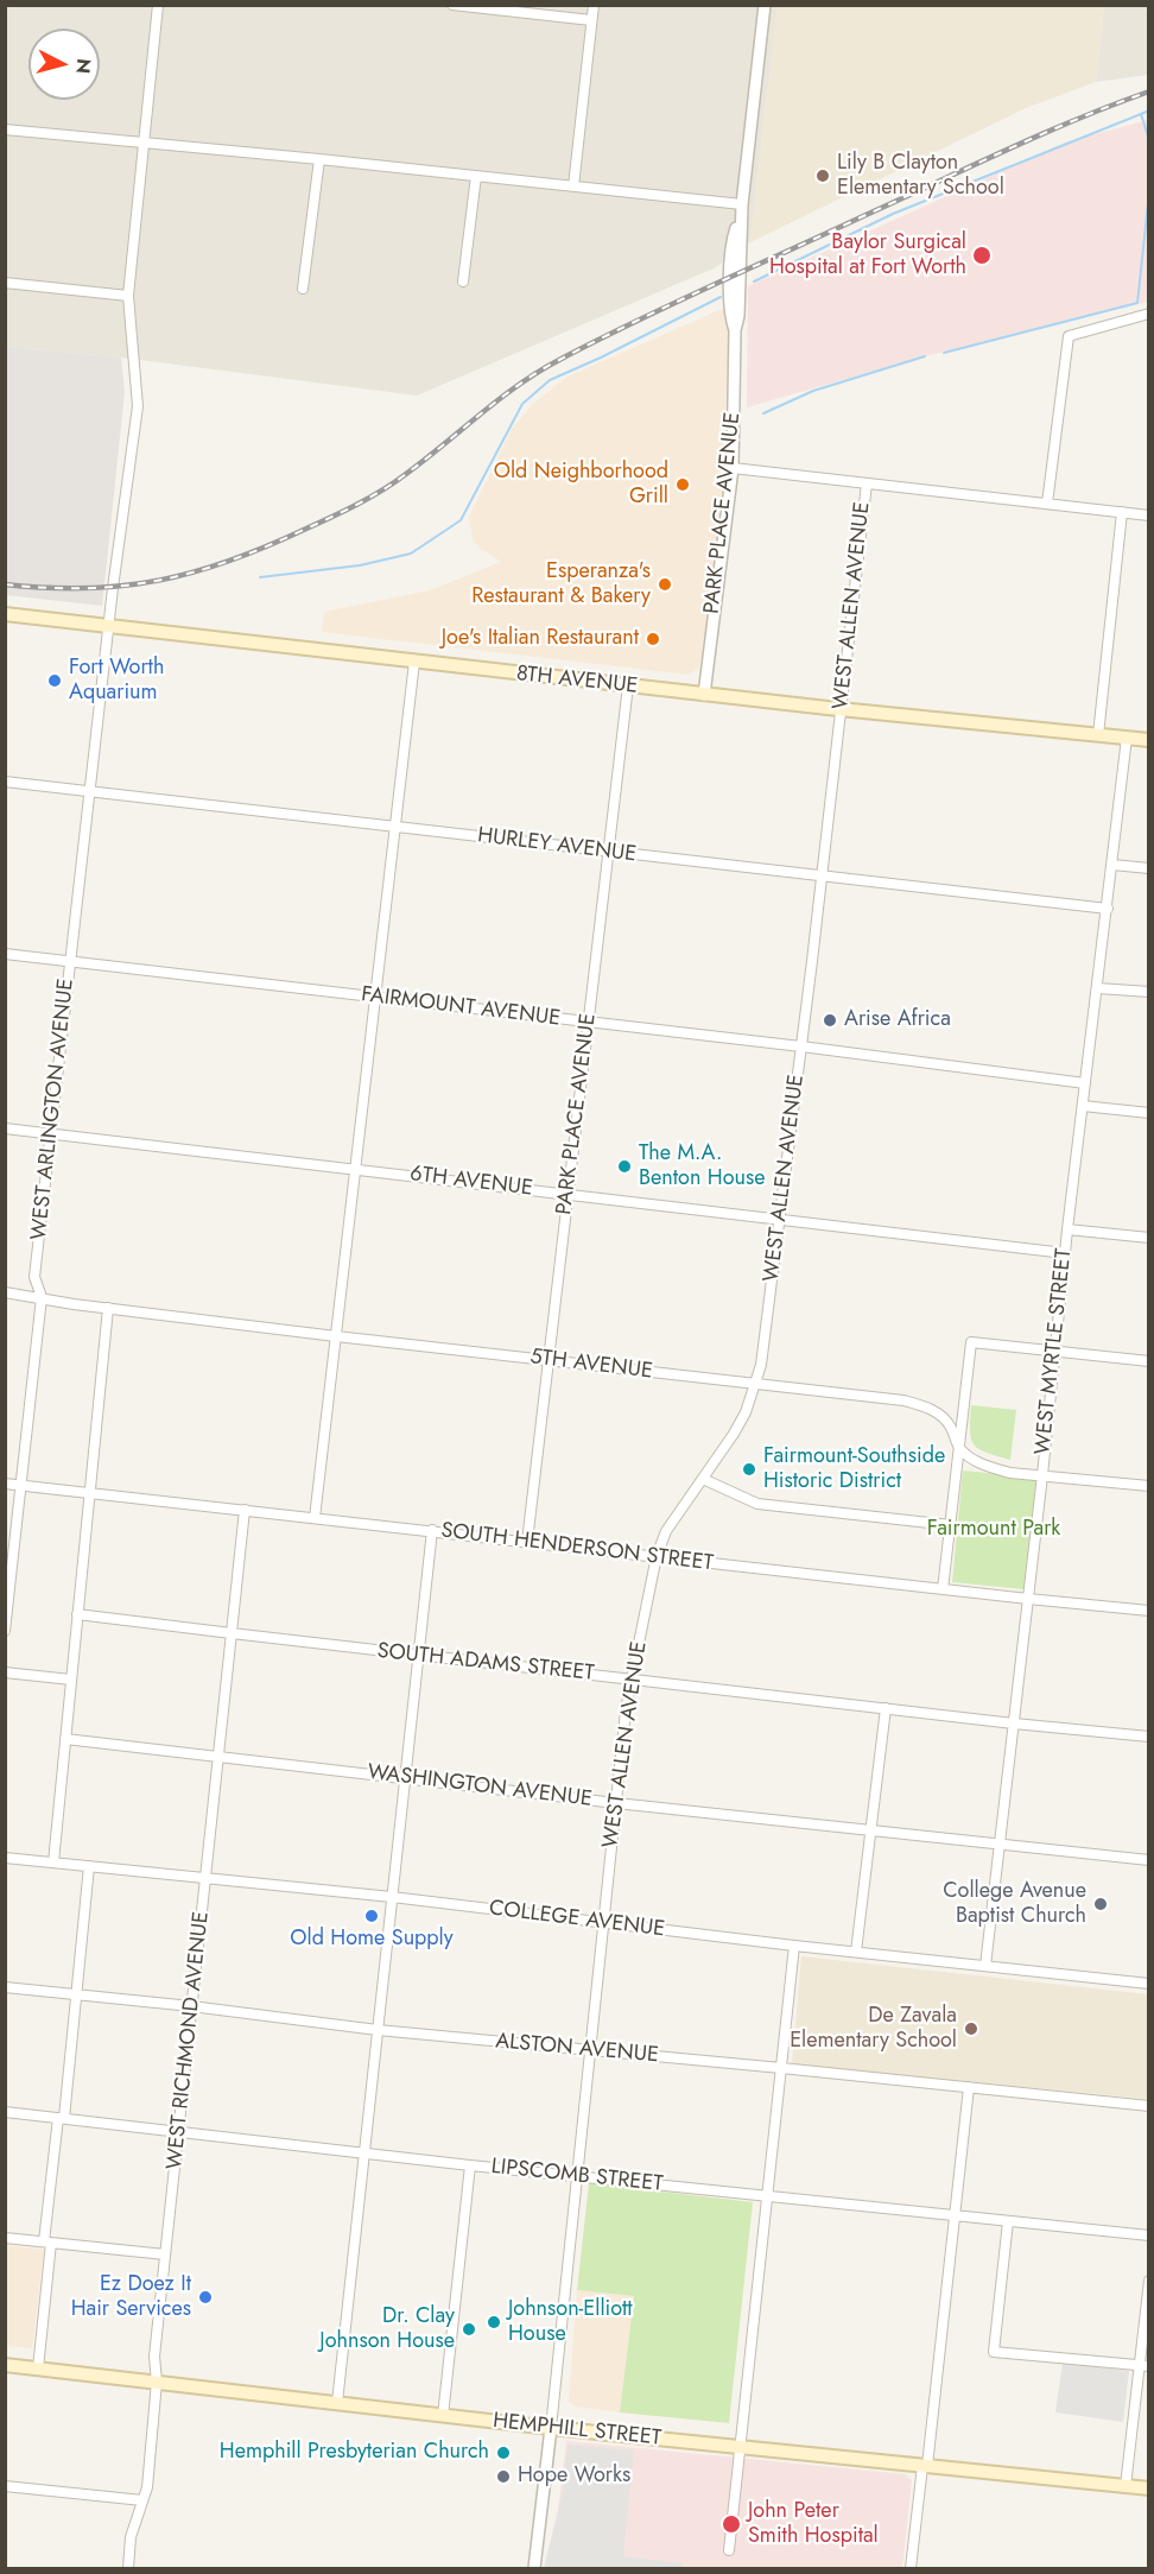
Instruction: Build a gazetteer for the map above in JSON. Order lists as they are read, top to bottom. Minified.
{"streets":{"main road":["8TH AVENUE","HEMPHILL STREET"],"street":["PARK PLACE AVENUE","WEST ALLEN AVENUE","HURLEY AVENUE","FAIRMOUNT AVENUE","WEST ARLINGTON AVENUE","6TH AVENUE","WEST MYRTLE STREET","5TH AVENUE","SOUTH HENDERSON STREET","SOUTH ADAMS STREET","WASHINGTON AVENUE","COLLEGE AVENUE","WEST RICHMOND AVENUE","ALSTON AVENUE","LIPSCOMB STREET"]},"crossings":[["PARK PLACE AVENUE","8TH AVENUE"],["PARK PLACE AVENUE","HURLEY AVENUE"],["PARK PLACE AVENUE","FAIRMOUNT AVENUE"],["PARK PLACE AVENUE","6TH AVENUE"],["PARK PLACE AVENUE","5TH AVENUE"],["PARK PLACE AVENUE","SOUTH HENDERSON STREET"],["WEST ALLEN AVENUE","8TH AVENUE"],["WEST ALLEN AVENUE","HURLEY AVENUE"],["WEST ALLEN AVENUE","FAIRMOUNT AVENUE"],["WEST ALLEN AVENUE","6TH AVENUE"],["WEST ALLEN AVENUE","5TH AVENUE"],["WEST ALLEN AVENUE","SOUTH HENDERSON STREET"],["WEST ALLEN AVENUE","SOUTH ADAMS STREET"],["WEST ALLEN AVENUE","WASHINGTON AVENUE"],["WEST ALLEN AVENUE","COLLEGE AVENUE"],["WEST ALLEN AVENUE","ALSTON AVENUE"],["WEST ALLEN AVENUE","LIPSCOMB STREET"],["WEST ALLEN AVENUE","HEMPHILL STREET"],["8TH AVENUE","WEST ARLINGTON AVENUE"],["8TH AVENUE","WEST MYRTLE STREET"],["HURLEY AVENUE","WEST ARLINGTON AVENUE"],["HURLEY AVENUE","WEST MYRTLE STREET"],["FAIRMOUNT AVENUE","WEST ARLINGTON AVENUE"],["FAIRMOUNT AVENUE","WEST MYRTLE STREET"],["WEST ARLINGTON AVENUE","6TH AVENUE"],["WEST ARLINGTON AVENUE","5TH AVENUE"],["WEST ARLINGTON AVENUE","SOUTH HENDERSON STREET"],["6TH AVENUE","WEST MYRTLE STREET"],["WEST MYRTLE STREET","5TH AVENUE"],["WEST MYRTLE STREET","SOUTH HENDERSON STREET"],["WEST MYRTLE STREET","SOUTH ADAMS STREET"],["WEST MYRTLE STREET","WASHINGTON AVENUE"],["WEST MYRTLE STREET","COLLEGE AVENUE"],["SOUTH HENDERSON STREET","WEST RICHMOND AVENUE"],["SOUTH ADAMS STREET","WEST RICHMOND AVENUE"],["WASHINGTON AVENUE","WEST RICHMOND AVENUE"],["COLLEGE AVENUE","WEST RICHMOND AVENUE"],["WEST RICHMOND AVENUE","ALSTON AVENUE"],["WEST RICHMOND AVENUE","LIPSCOMB STREET"],["WEST RICHMOND AVENUE","HEMPHILL STREET"]],"parks":["Fairmount Park"],"places":["Lily B Clayton Elementary School","Baylor Surgical Hospital at Fort Worth","Old Neighborhood Grill","Esperanza's Restaurant & Bakery","Joe's Italian Restaurant","Fort Worth Aquarium","Arise Africa","The M.A. Benton House","Fairmount-Southside Historic District","College Avenue Baptist Church","Old Home Supply","De Zavala Elementary School","Ez Doez It Hair Services","Johnson-Elliott House","Dr. Clay Johnson House","Hemphill Presbyterian Church","Hope Works","John Peter Smith Hospital"],"north":"right"}
